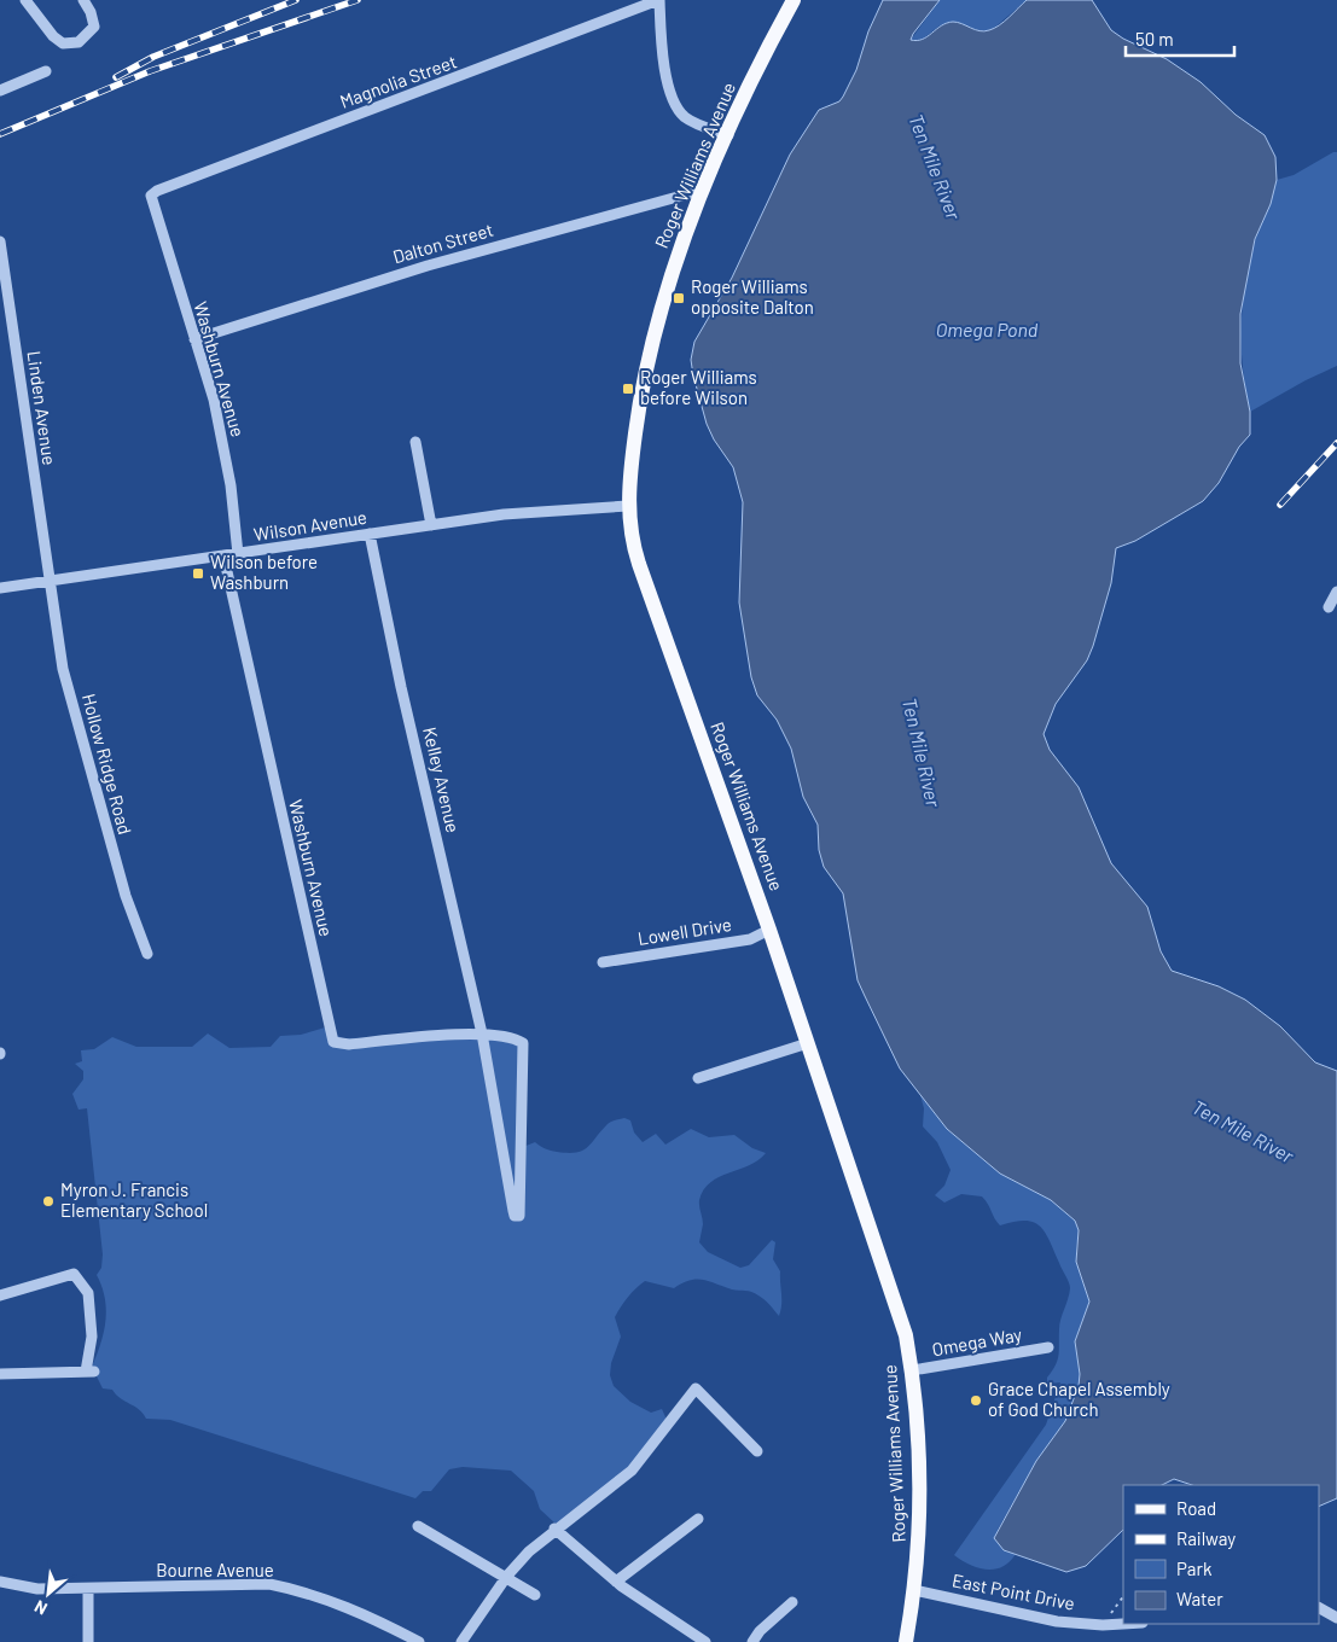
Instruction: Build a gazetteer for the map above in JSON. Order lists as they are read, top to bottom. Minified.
{"streets":{"main road":["Roger Williams Avenue"],"street":["Magnolia Street","Dalton Street","Washburn Avenue","Linden Avenue","Wilson Avenue","Hollow Ridge Road","Kelley Avenue","Lowell Drive","Omega Way","Bourne Avenue","East Point Drive"]},"crossings":[["Magnolia Street","Washburn Avenue"],["Roger Williams Avenue","Dalton Street"],["Roger Williams Avenue","Wilson Avenue"],["Roger Williams Avenue","Lowell Drive"],["Roger Williams Avenue","Omega Way"],["Roger Williams Avenue","East Point Drive"],["Dalton Street","Washburn Avenue"],["Washburn Avenue","Wilson Avenue"],["Washburn Avenue","Kelley Avenue"],["Linden Avenue","Wilson Avenue"],["Linden Avenue","Hollow Ridge Road"],["Wilson Avenue","Hollow Ridge Road"],["Wilson Avenue","Kelley Avenue"]],"water":["Ten Mile River","Omega Pond"],"places":{"transit":["Roger Williams opposite Dalton","Roger Williams before Wilson","Wilson before Washburn"],"other":["Myron J. Francis Elementary School","Grace Chapel Assembly of God Church"]},"legend":["Road","Railway","Park","Water"],"scale_bar":"50 m","north":"bottom left"}
